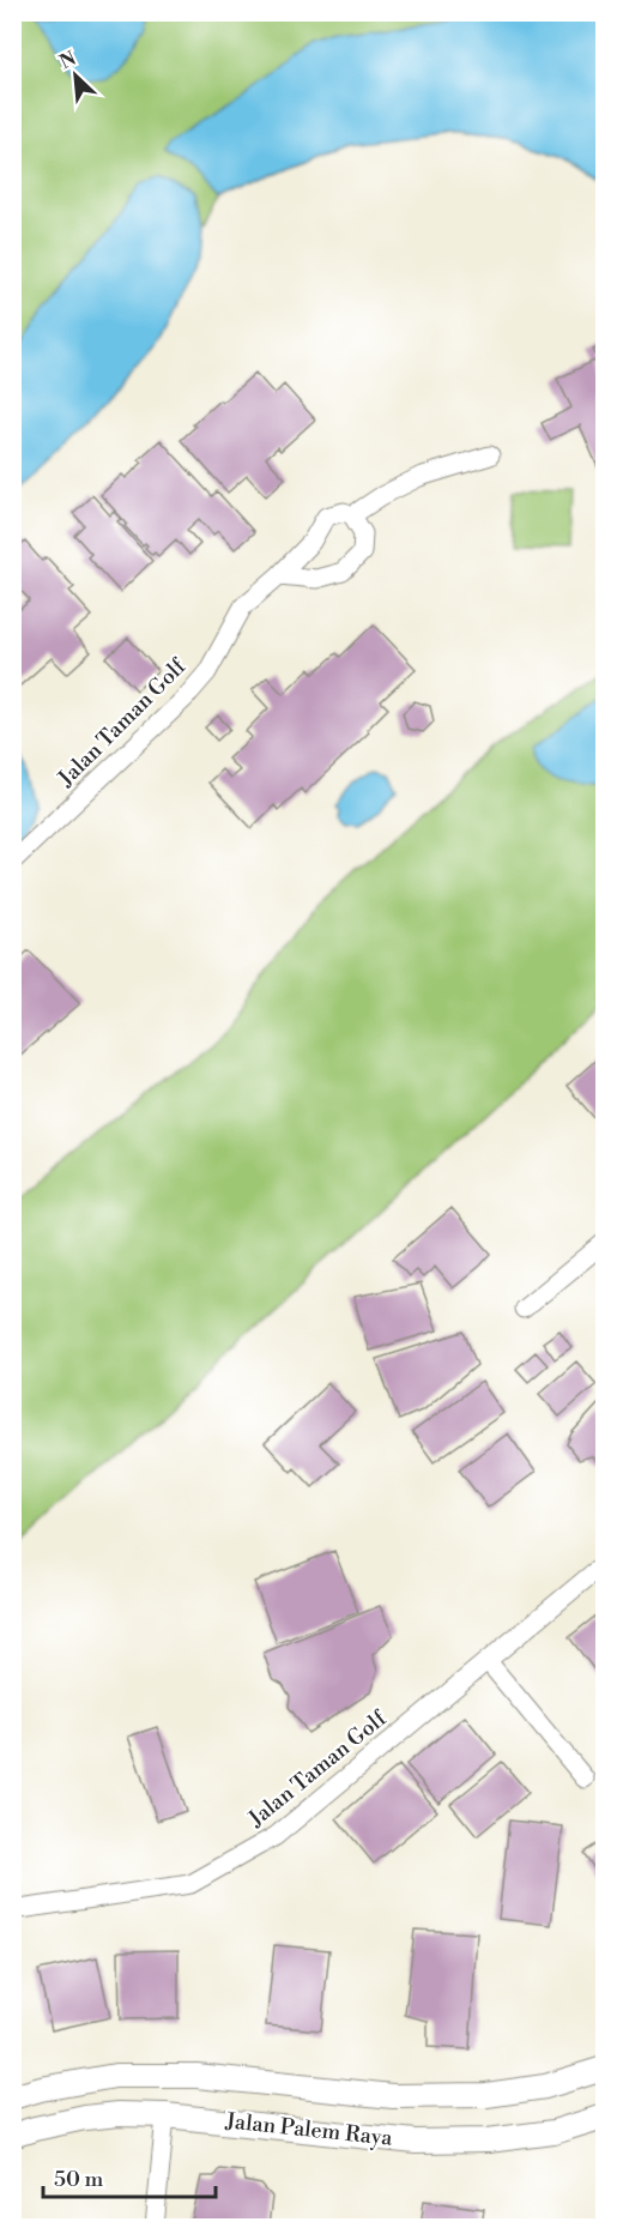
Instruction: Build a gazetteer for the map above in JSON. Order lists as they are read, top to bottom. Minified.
{"streets":{"street":["Jalan Taman Golf","Jalan Palem Raya"]},"scale_bar":"50 m","north":"top left"}
